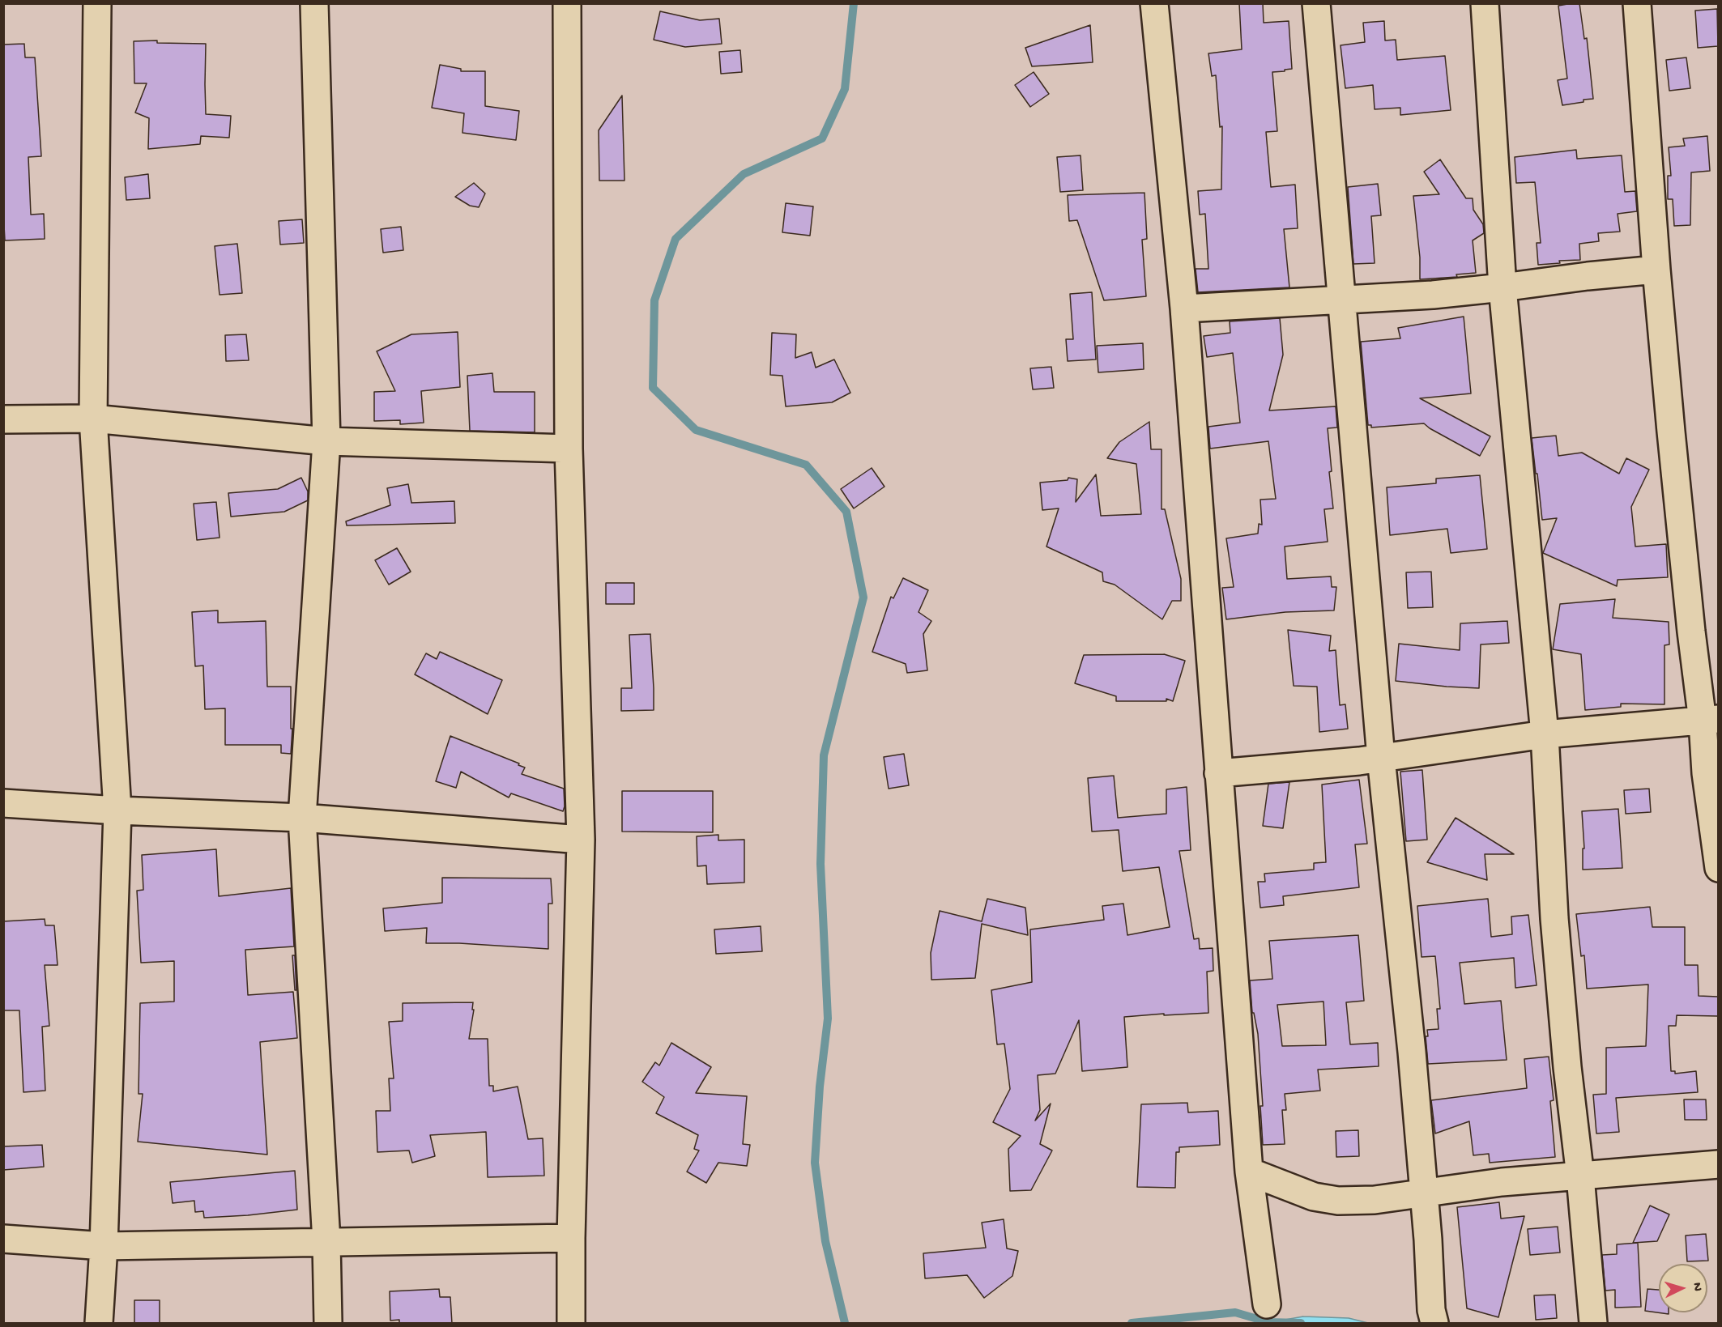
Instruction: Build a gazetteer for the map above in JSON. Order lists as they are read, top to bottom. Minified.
{"north":"right"}
